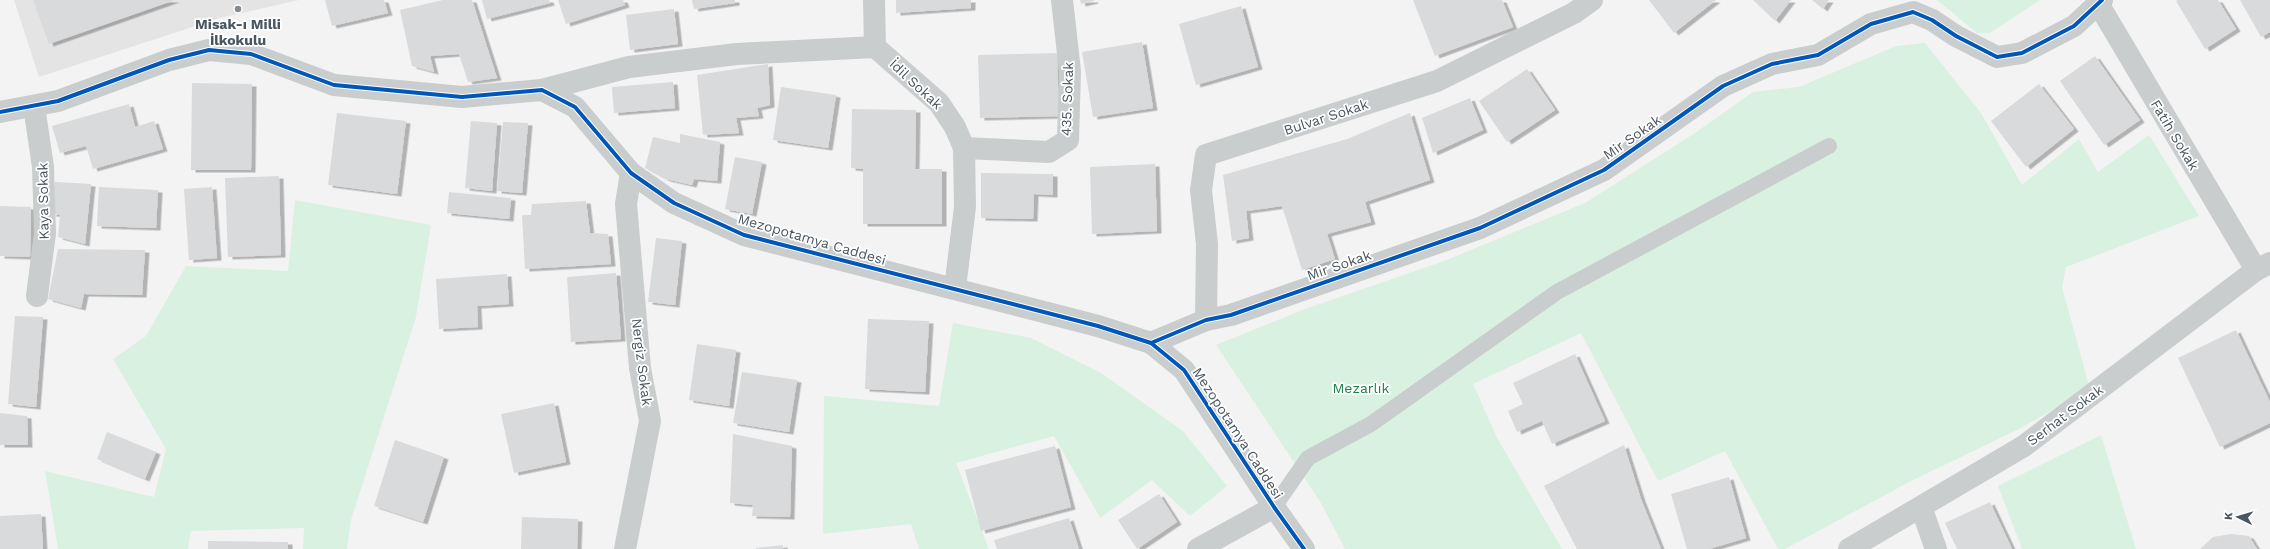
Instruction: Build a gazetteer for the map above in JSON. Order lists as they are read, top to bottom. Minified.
{"streets":{"street":["İdil Sokak","435. Sokak","Bulvar Sokak","Fatih Sokak","Mir Sokak","Kaya Sokak","Mezopotamya Caddesi","Nergiz Sokak","Serhat Sokak"]},"crossings":[["İdil Sokak","435. Sokak"],["İdil Sokak","Mezopotamya Caddesi"],["Bulvar Sokak","Mir Sokak"],["Fatih Sokak","Mir Sokak"],["Fatih Sokak","Serhat Sokak"],["Mir Sokak","Mezopotamya Caddesi"],["Mezopotamya Caddesi","Nergiz Sokak"]],"parks":["Mezarlık"],"places":["Misak-ı Milli İlkokulu"],"north":"left"}
